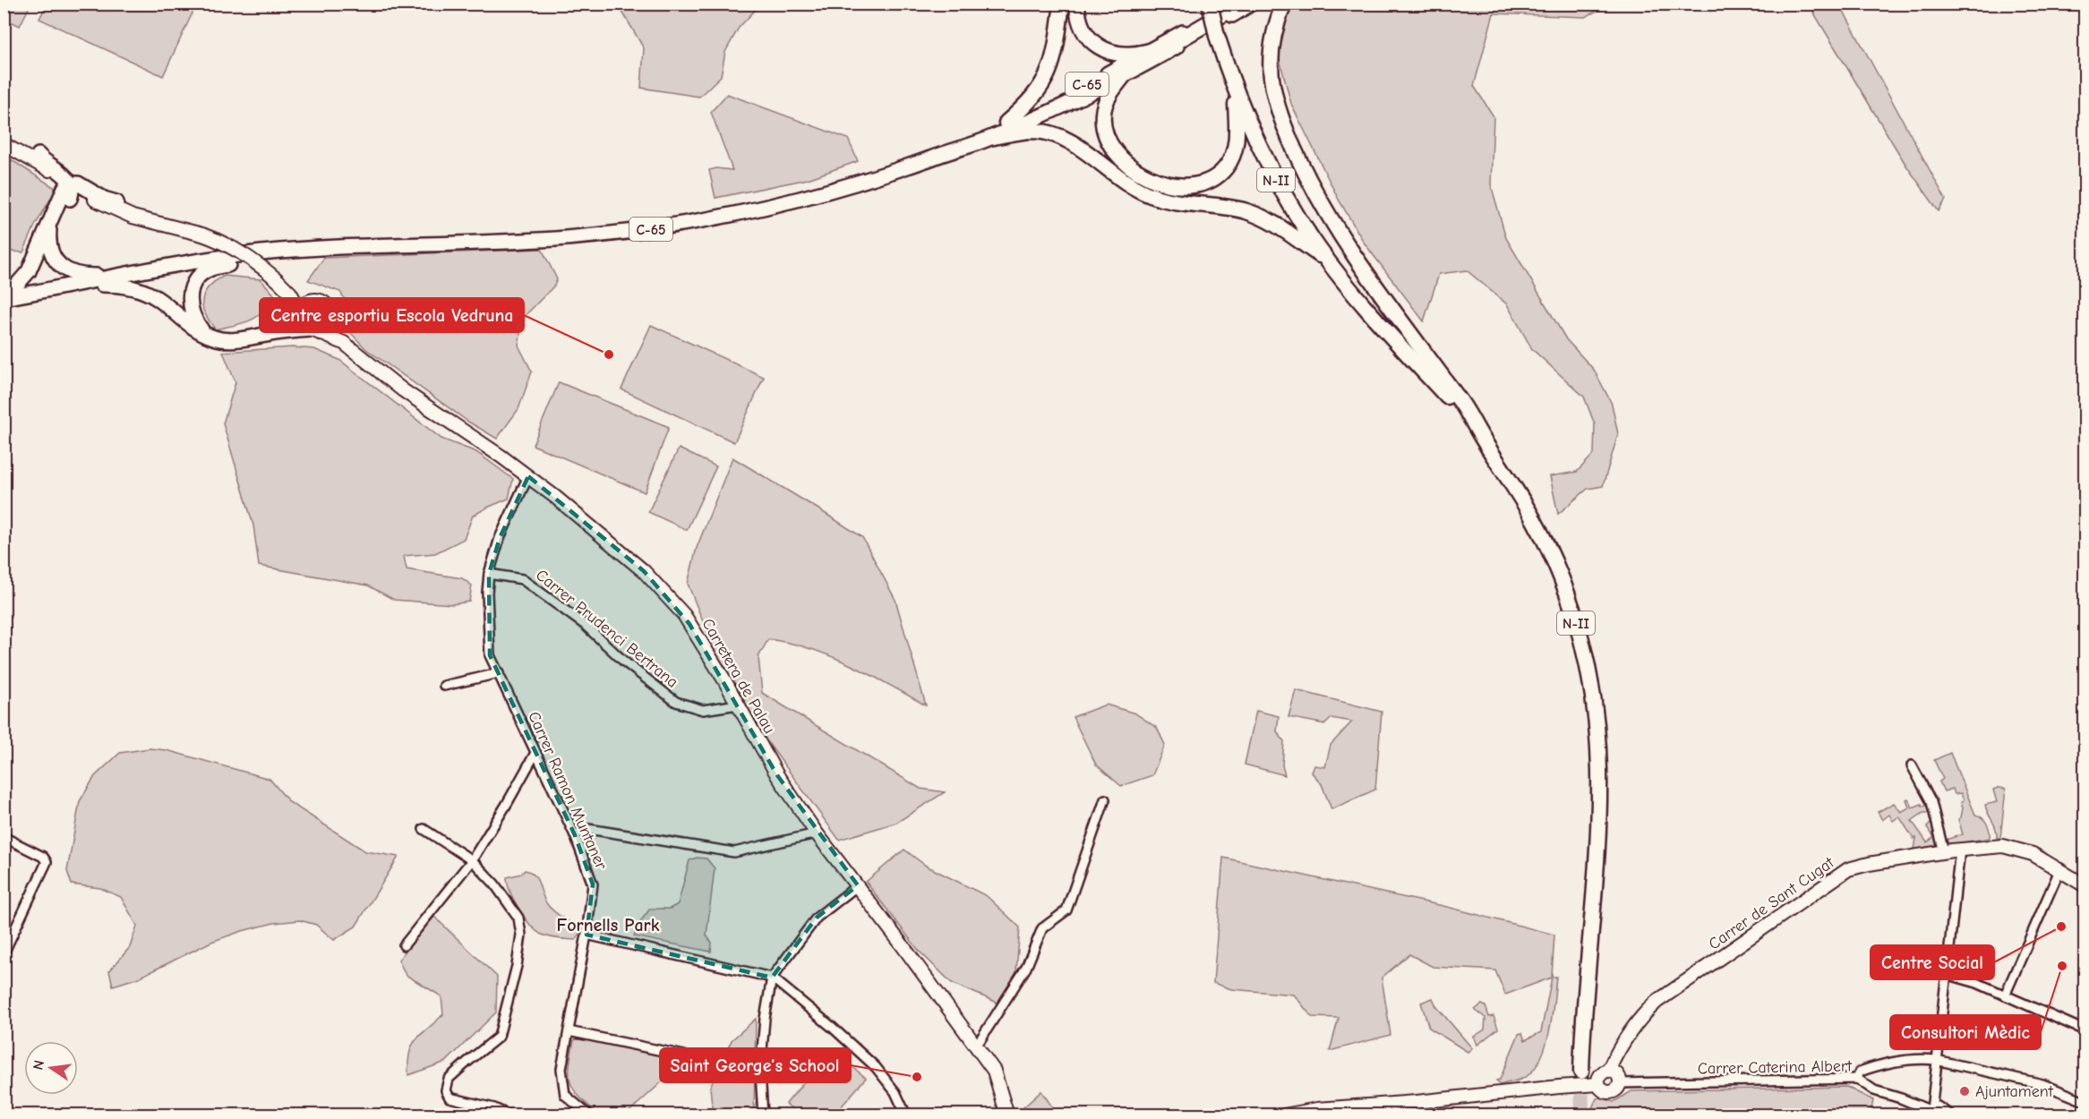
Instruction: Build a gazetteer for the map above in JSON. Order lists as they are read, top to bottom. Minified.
{"streets":{"highway":["N-II"],"main road":["C-65"],"street":["Carrer Prudenci Bertrana","Carretera de Palau","Carrer Ramon Muntaner","Carrer de Sant Cugat","Carrer Caterina Albert"]},"crossings":[["Carrer Prudenci Bertrana","Carretera de Palau"],["Carrer Prudenci Bertrana","Carrer Ramon Muntaner"],["Carretera de Palau","Carrer Ramon Muntaner"],["Carrer de Sant Cugat","Carrer Caterina Albert"]],"districts":["Fornells Park"],"places":["Centre esportiu Escola Vedruna","Centre Social","Consultori Mèdic","Saint George’s School","Ajuntament"],"north":"left"}
